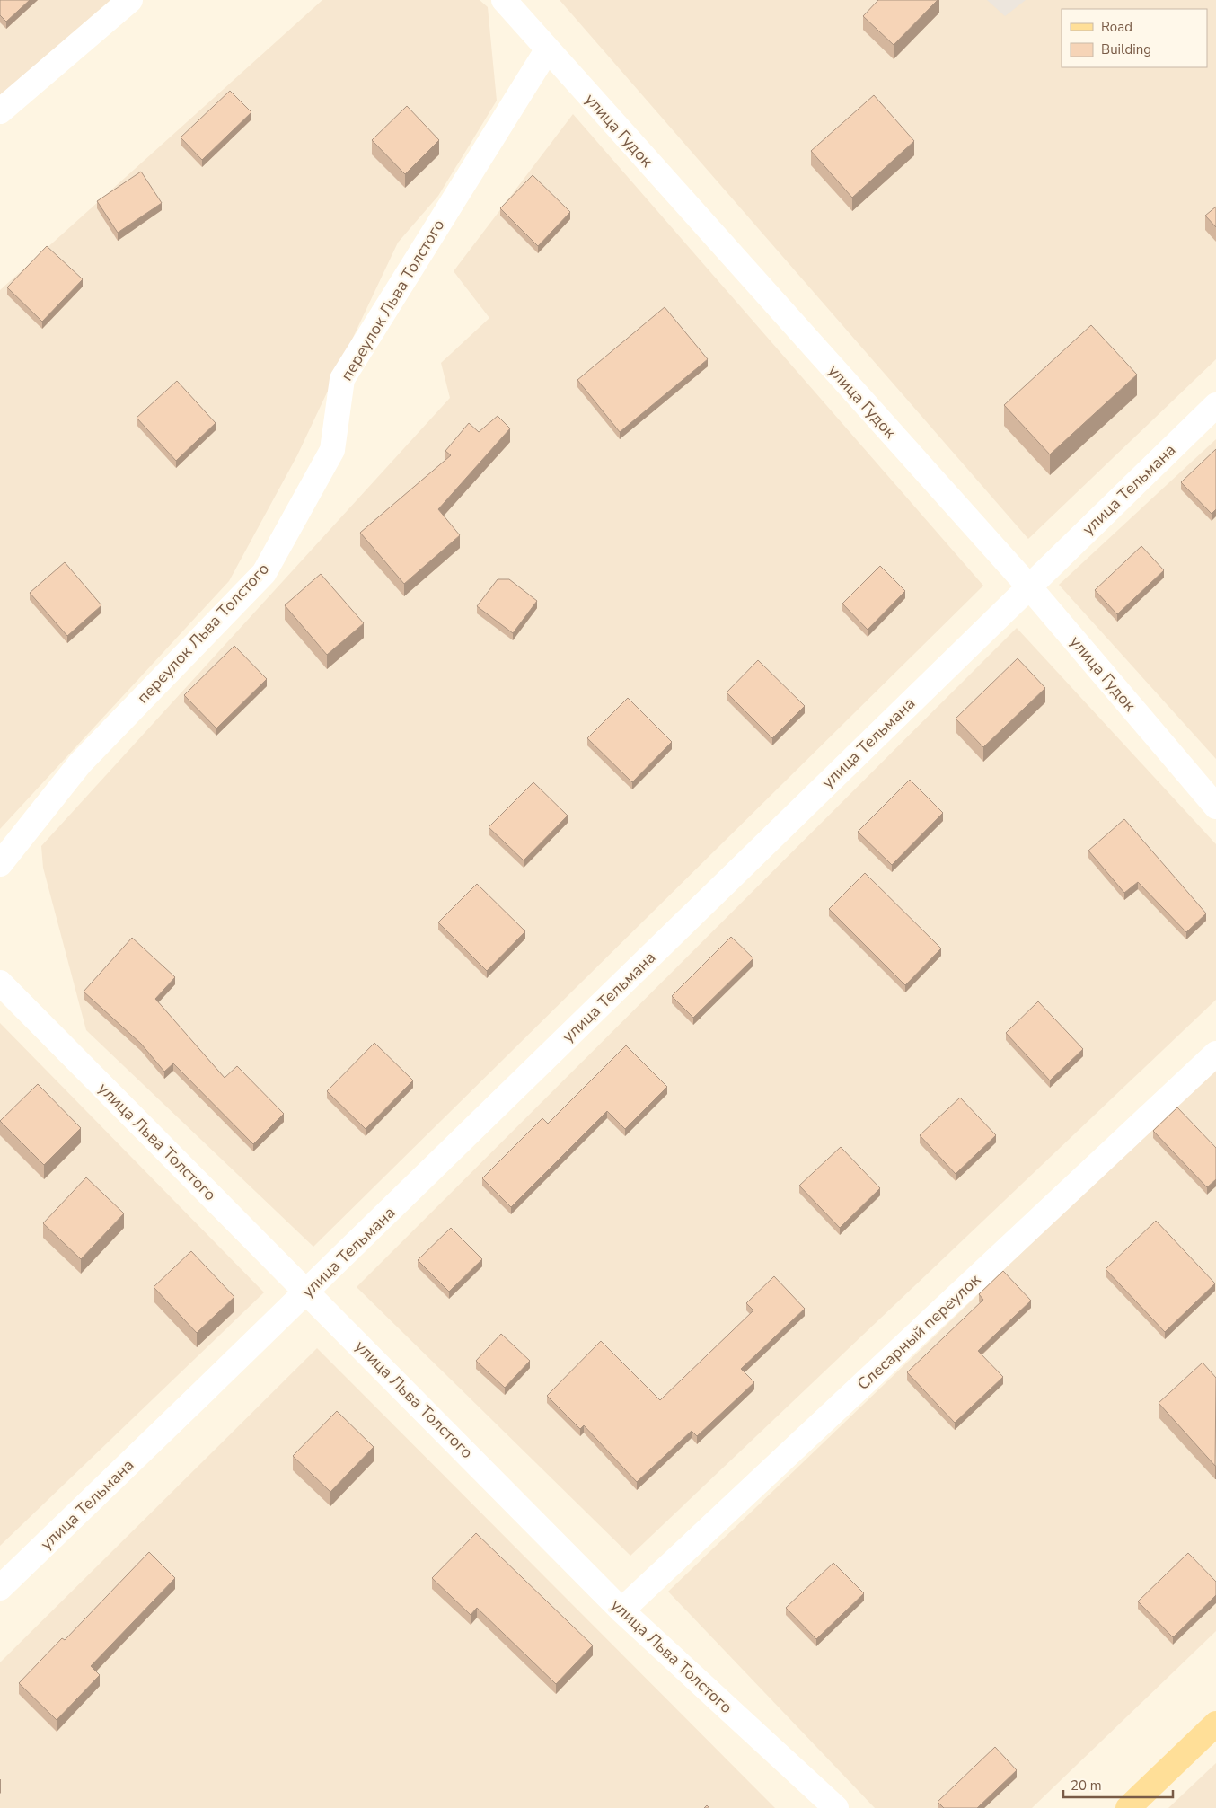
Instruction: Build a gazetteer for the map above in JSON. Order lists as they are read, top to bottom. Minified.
{"streets":{"street":["улица Гудок","переулок Льва Толстого","улица Тельмана","улица Льва Толстого","Слесарный переулок"]},"crossings":[["улица Гудок","переулок Льва Толстого"],["улица Гудок","улица Тельмана"],["улица Тельмана","улица Льва Толстого"],["улица Льва Толстого","Слесарный переулок"]],"legend":["Road","Building"],"scale_bar":"20 m"}
